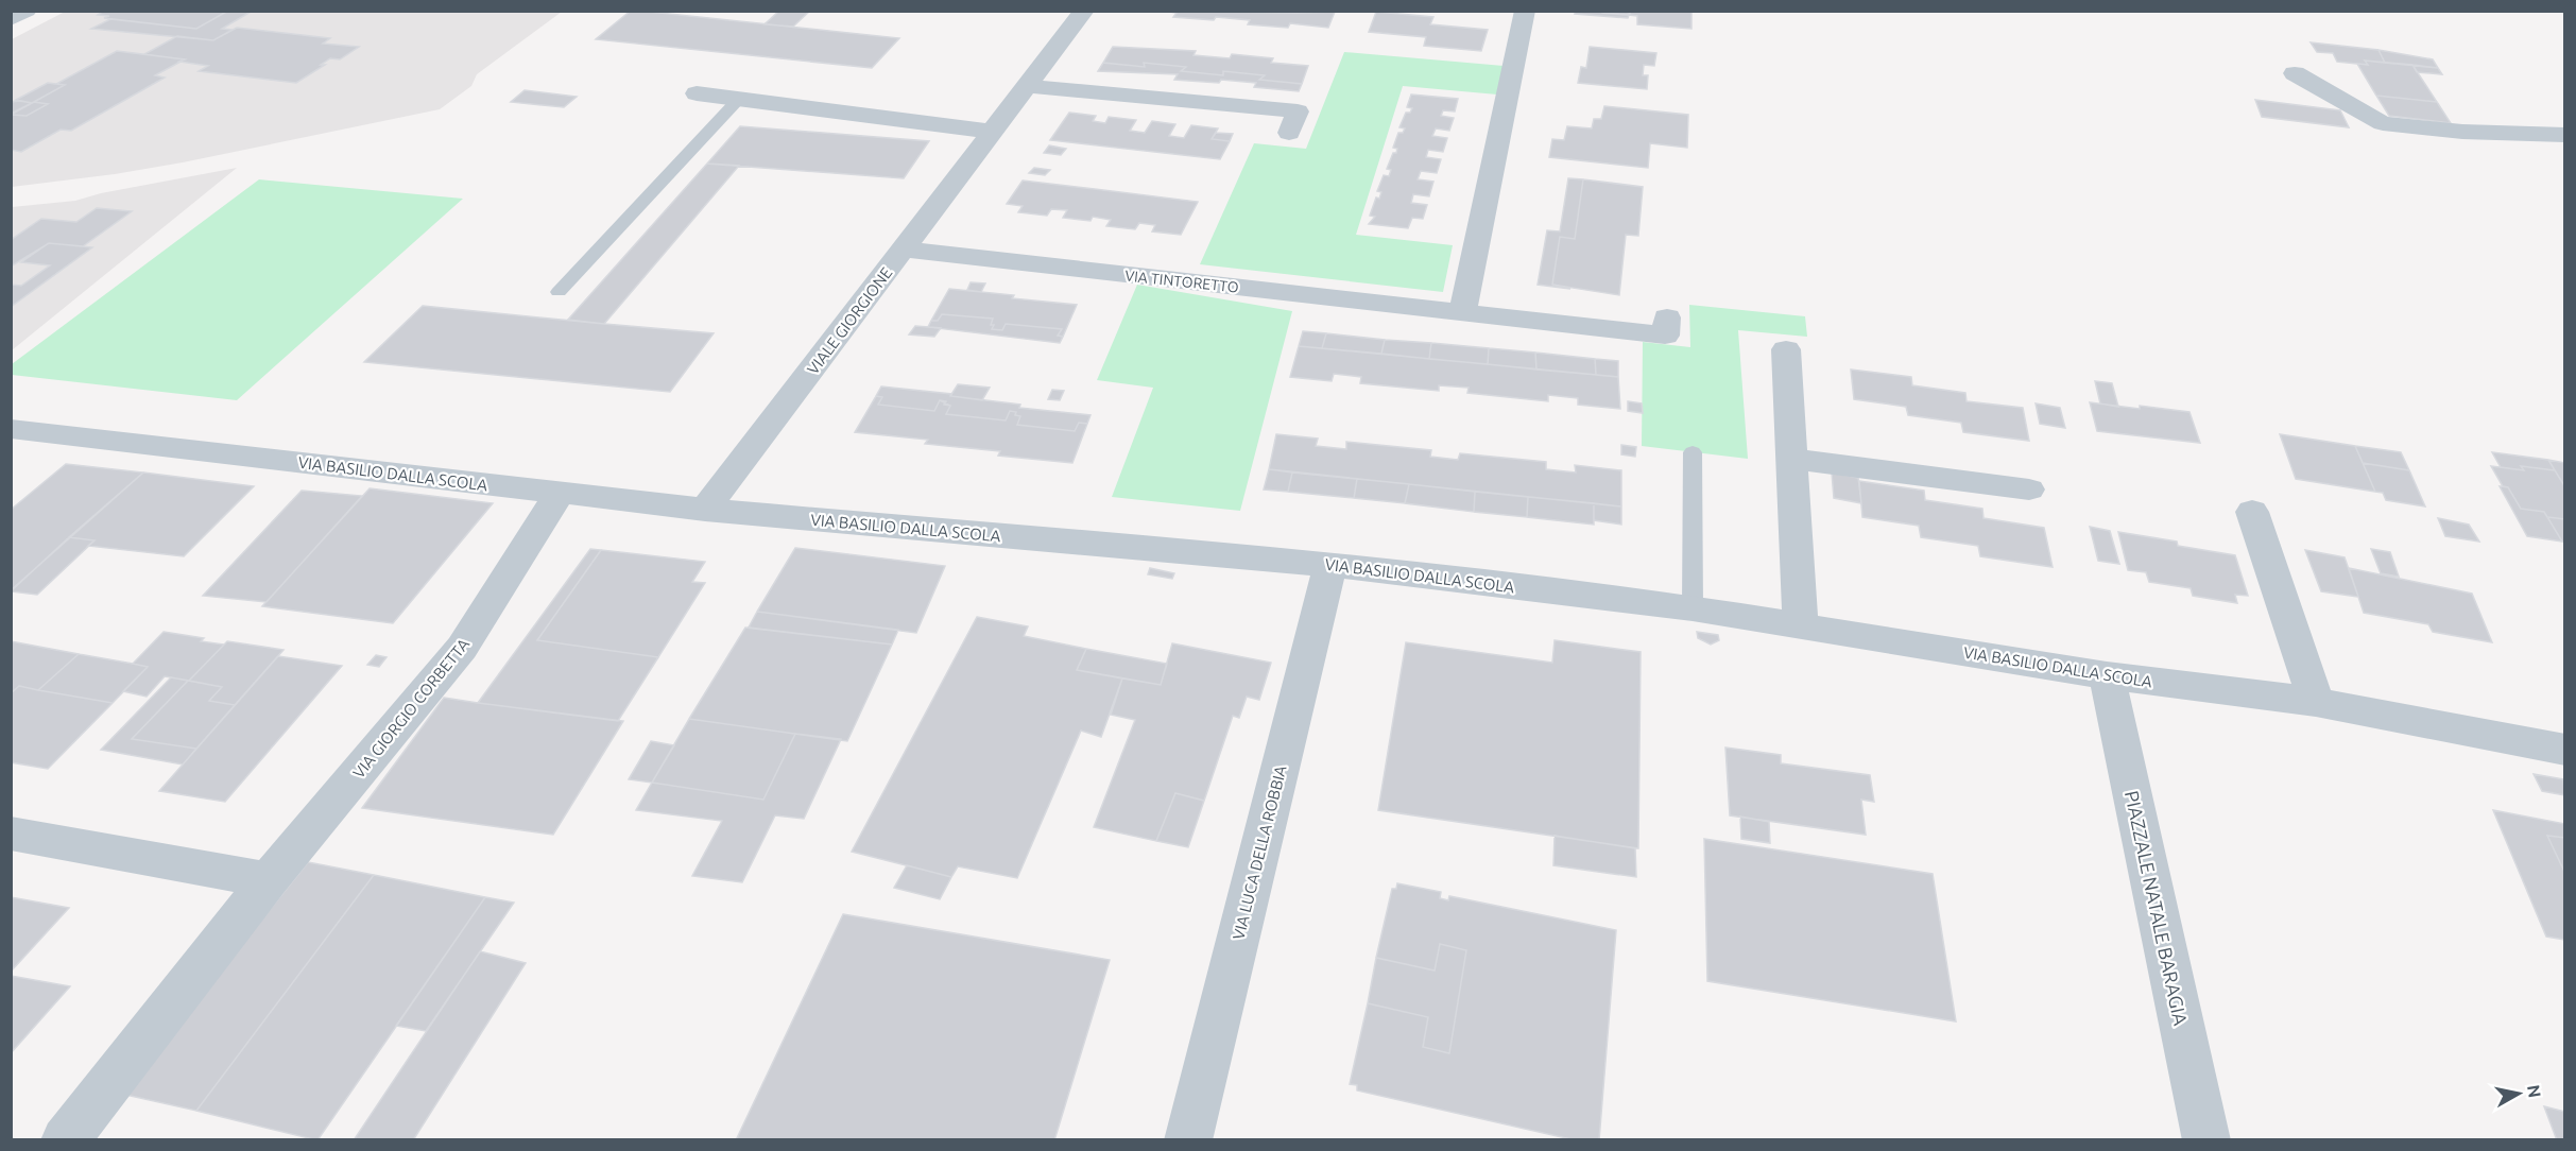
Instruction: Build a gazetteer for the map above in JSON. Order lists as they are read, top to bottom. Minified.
{"streets":{"street":["VIA TINTORETTO","VIALE GIORGIONE","VIA BASILIO DALLA SCOLA","VIA GIORGIO CORBETTA","VIA LUCA DELLA ROBBIA","PIAZZALE NATALE BARAGIA"]},"crossings":[["VIA TINTORETTO","VIALE GIORGIONE"],["VIALE GIORGIONE","VIA BASILIO DALLA SCOLA"],["VIA BASILIO DALLA SCOLA","VIA GIORGIO CORBETTA"],["VIA BASILIO DALLA SCOLA","VIA LUCA DELLA ROBBIA"],["VIA BASILIO DALLA SCOLA","PIAZZALE NATALE BARAGIA"]],"north":"right"}
